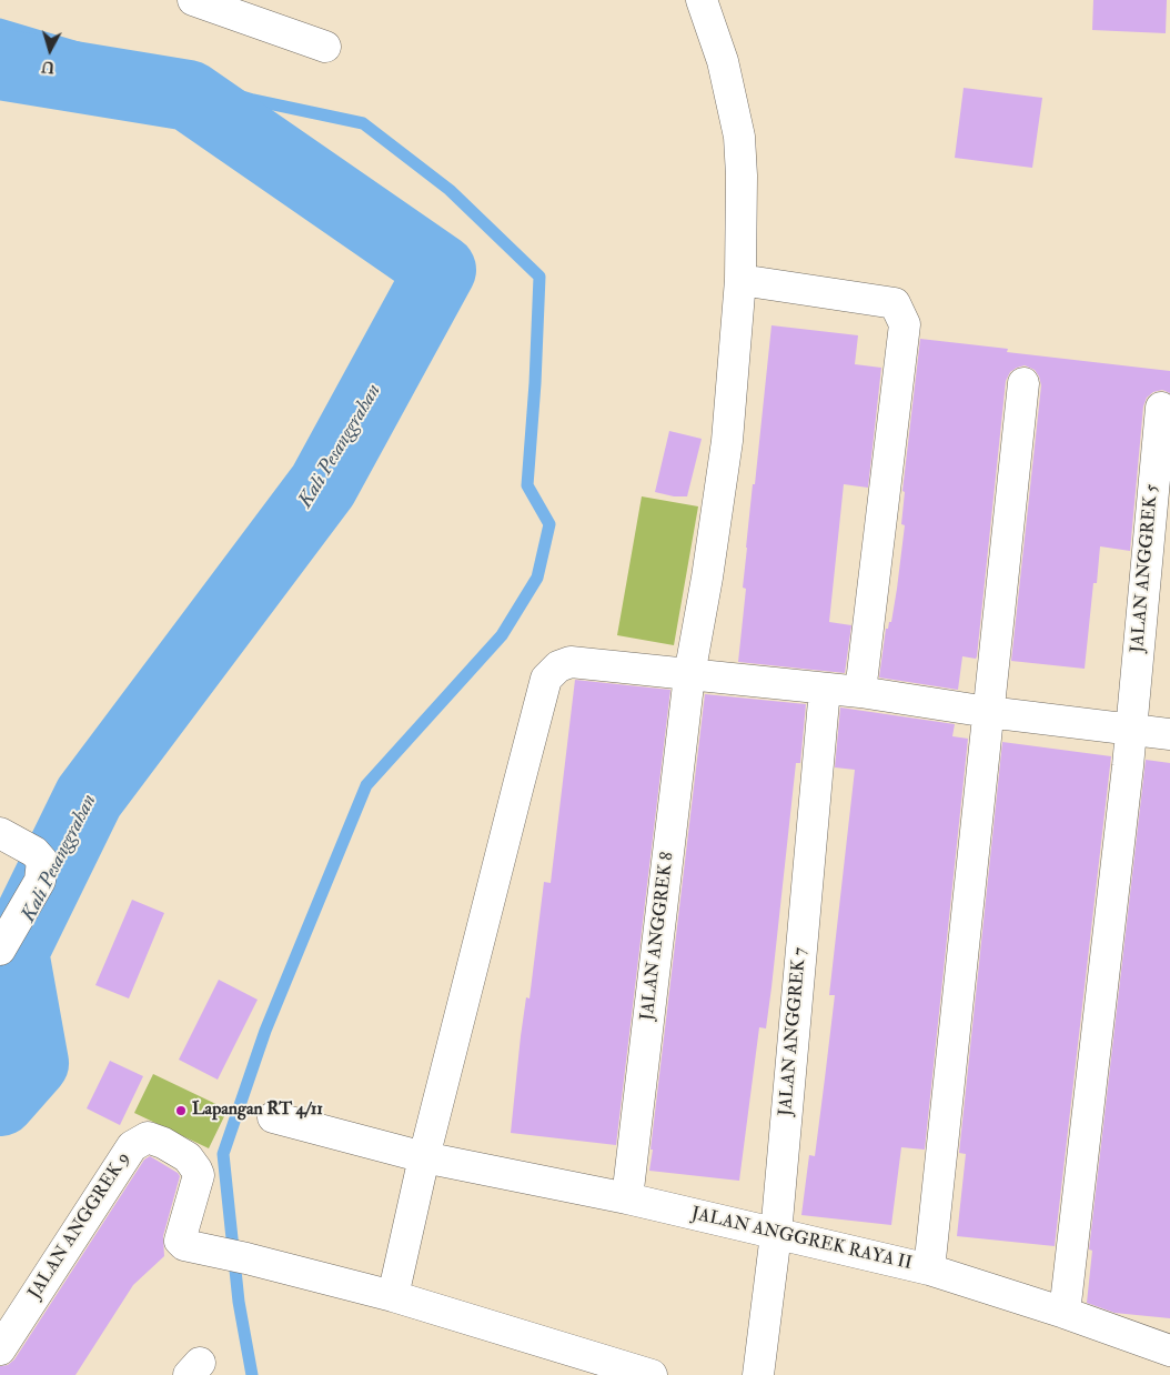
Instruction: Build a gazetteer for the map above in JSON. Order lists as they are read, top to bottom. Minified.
{"streets":{"street":["JALAN ANGGREK 5","JALAN ANGGREK 8","JALAN ANGGREK 7","JALAN ANGGREK 9","JALAN ANGGREK RAYA II"]},"crossings":[["JALAN ANGGREK 5","JALAN ANGGREK RAYA II"],["JALAN ANGGREK 8","JALAN ANGGREK RAYA II"],["JALAN ANGGREK 7","JALAN ANGGREK RAYA II"]],"water":["Kali Pesanggrahan"],"places":["Lapangan RT 4/11"],"north":"bottom"}
